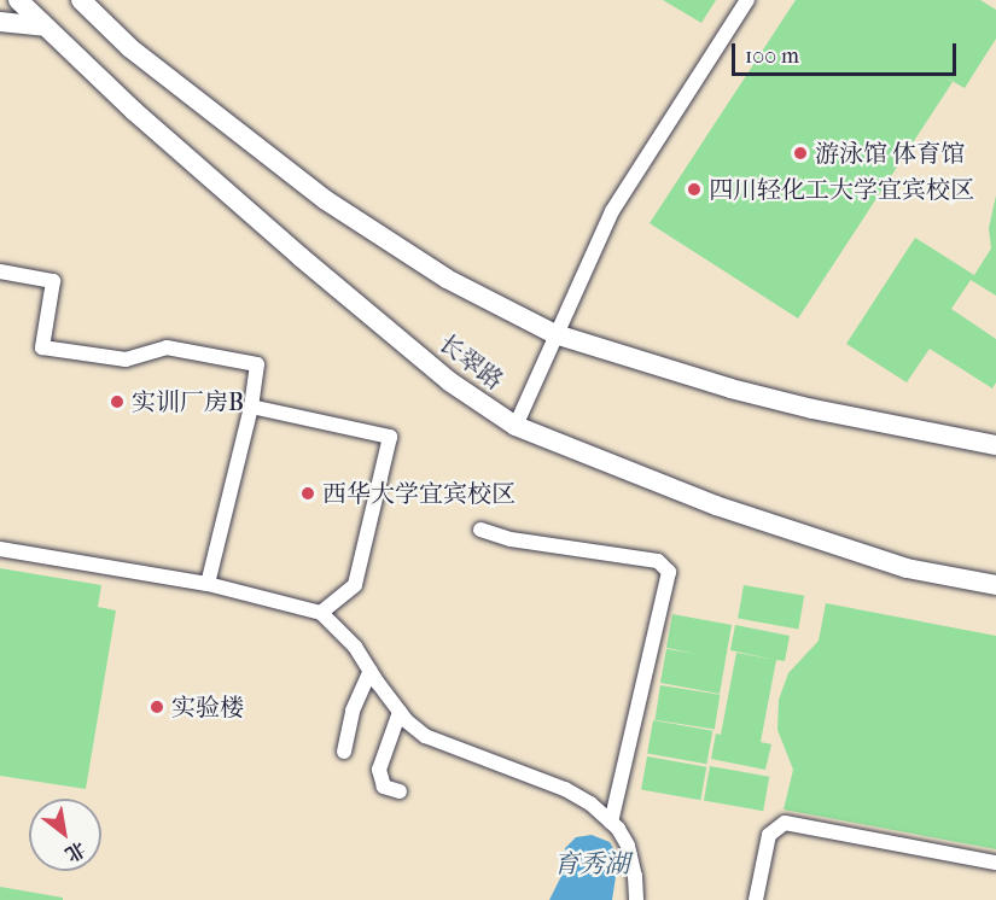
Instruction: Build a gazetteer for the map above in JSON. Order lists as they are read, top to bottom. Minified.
{"streets":{"main road":["长翠路"]},"water":["育秀湖"],"places":["游泳馆 体育馆","四川轻化工大学宜宾校区","实训厂房B","西华大学宜宾校区","实验楼"],"scale_bar":"100 m","north":"bottom right"}
